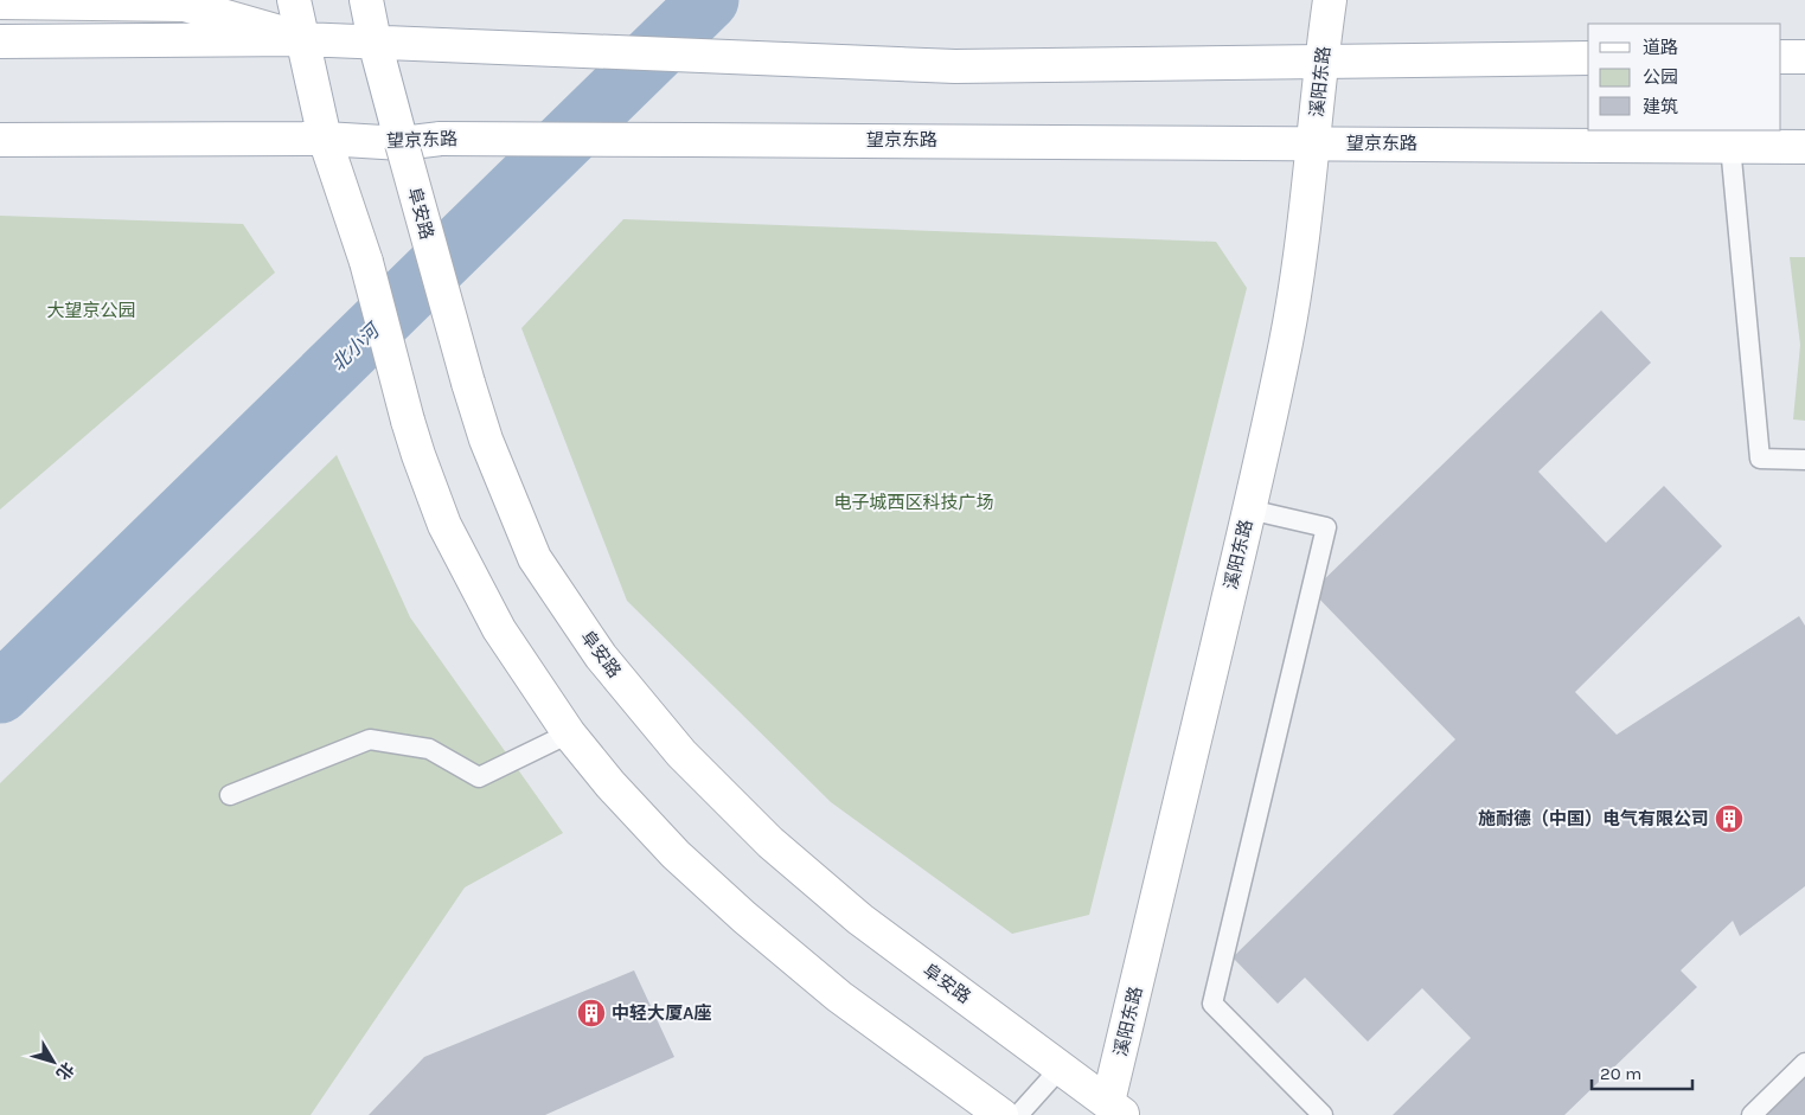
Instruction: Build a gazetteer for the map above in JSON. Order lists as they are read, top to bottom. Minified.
{"streets":{"main road":["溪阳东路","望京东路","阜安路"]},"crossings":[["溪阳东路","望京东路"],["溪阳东路","阜安路"],["望京东路","阜安路"]],"water":["北小河"],"parks":["大望京公园","电子城西区科技广场"],"places":{"building":["施耐德（中国）电气有限公司","中轻大厦A座"]},"legend":["道路","公园","建筑"],"scale_bar":"20 m","north":"bottom right"}
